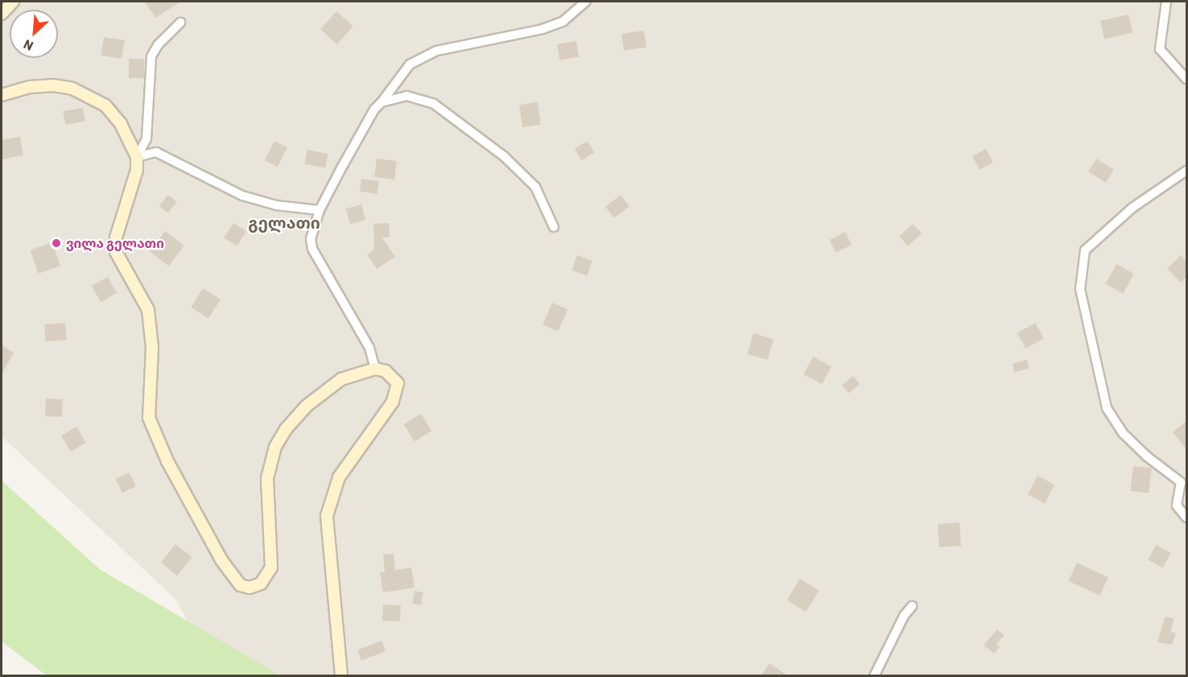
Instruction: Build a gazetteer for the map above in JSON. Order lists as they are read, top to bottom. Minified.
{"districts":["გელათი"],"places":["ვილა გელათი"],"north":"bottom left"}
